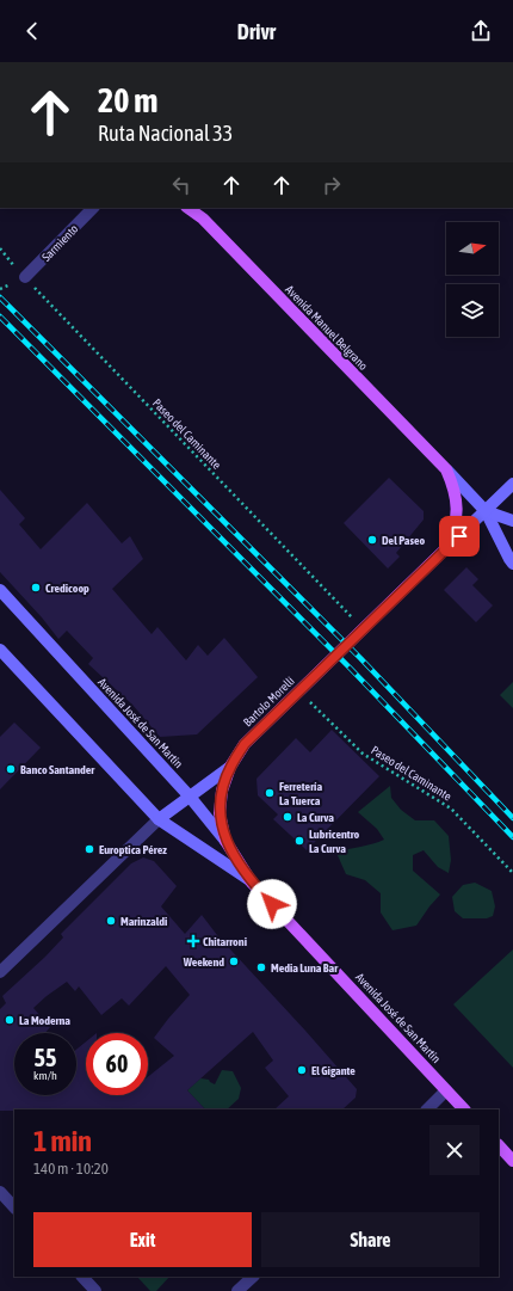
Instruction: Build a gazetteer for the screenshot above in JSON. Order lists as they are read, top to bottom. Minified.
{"streets":{"main road":["Avenida Manuel Belgrano","Bartolo Morelli","Avenida José de San Martín"],"street":["Sarmiento"],"path":["Paseo del Caminante"]},"crossings":[["Sarmiento","Paseo del Caminante"],["Avenida Manuel Belgrano","Bartolo Morelli"],["Paseo del Caminante","Bartolo Morelli"],["Bartolo Morelli","Avenida José de San Martín"]],"places":{"other":["Del Paseo","Credicoop","Banco Santander","Ferretería La Tuerca","La Curva","Lubricentro La Curva","Europtica Pérez","Marinzaldi","Weekend","Media Luna Bar","La Moderna","El Gigante"],"health":["Chitarroni"]},"north":"right","page":{"header":"Drivr","turn":["20 m","Ruta Nacional 33"],"speed":"55 km/h","limit":"60","heading":["1 min","140 m · 10:20"],"buttons":["Exit","Share"]}}
